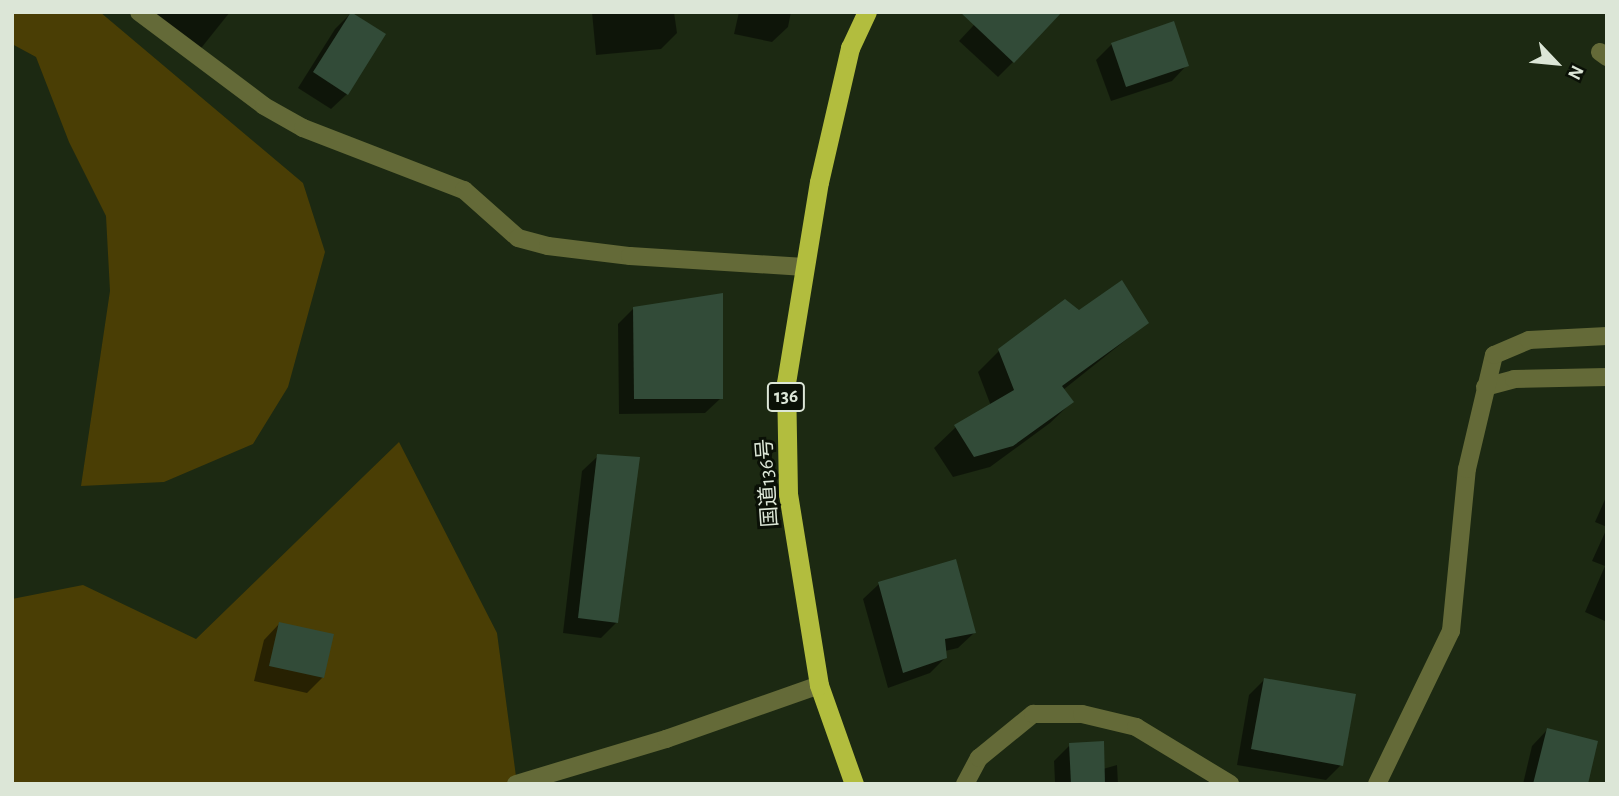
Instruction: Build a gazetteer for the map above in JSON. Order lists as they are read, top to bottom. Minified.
{"streets":{"highway":["136","国道136号"]},"north":"bottom right"}
